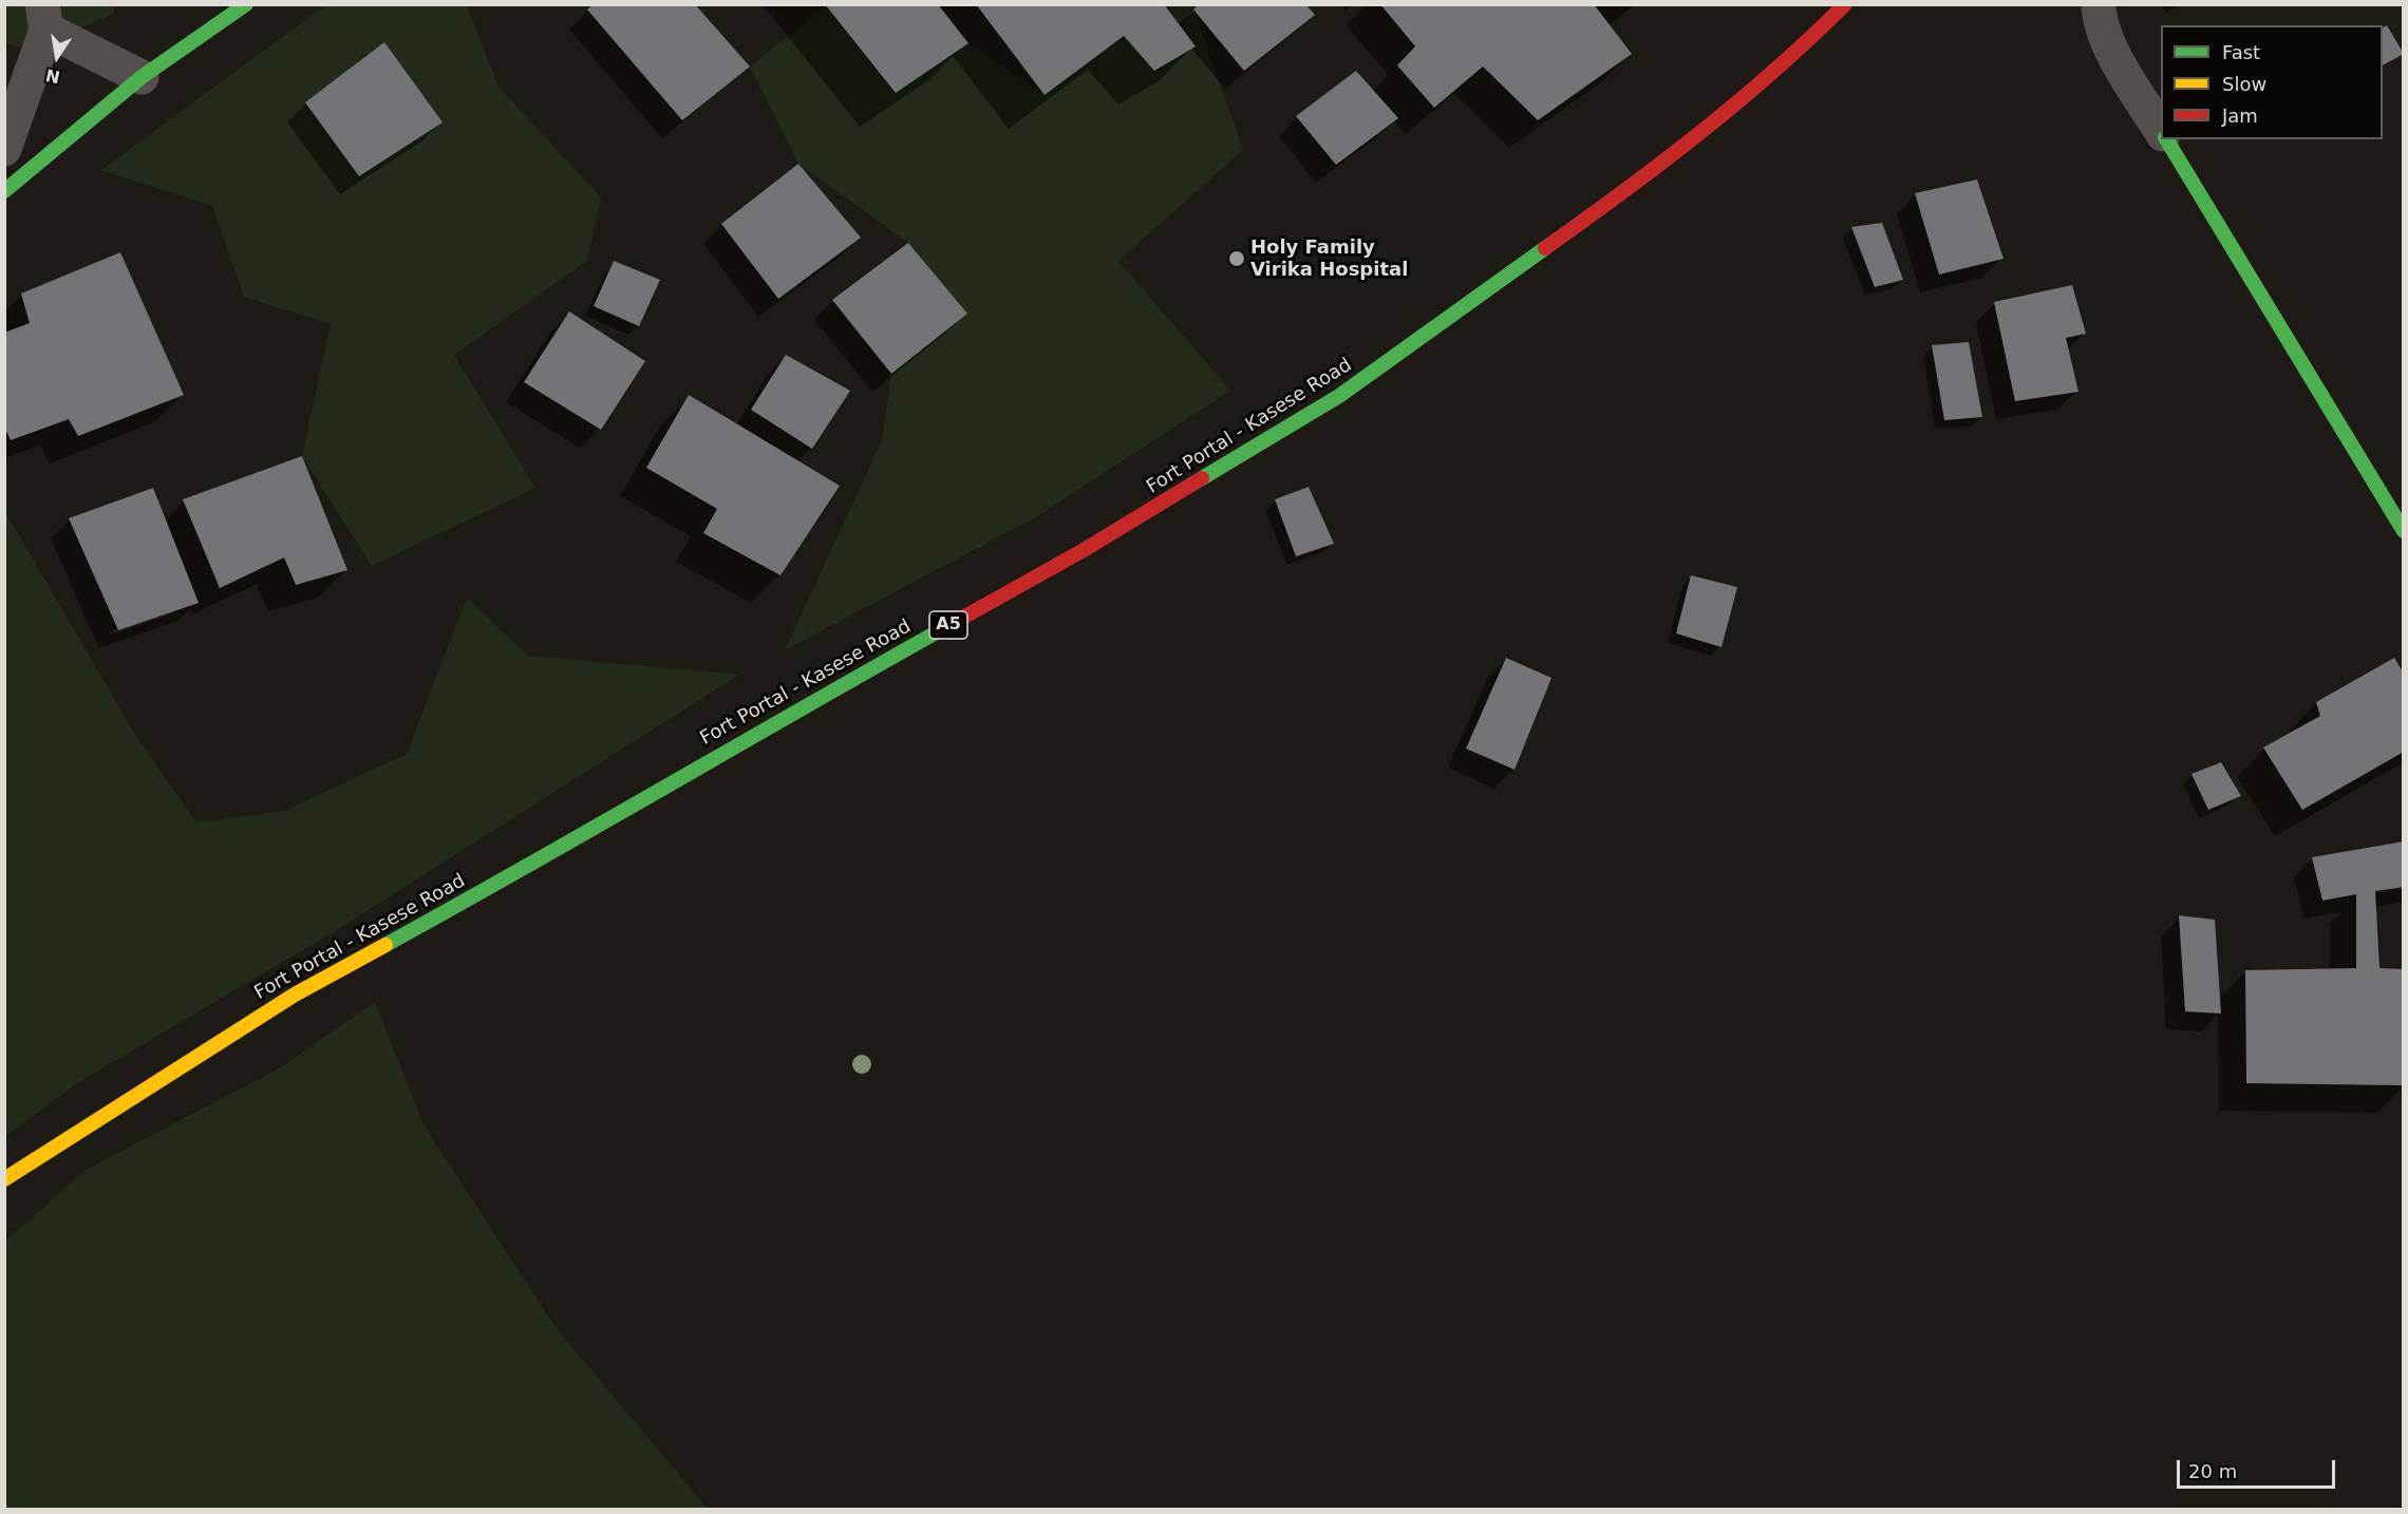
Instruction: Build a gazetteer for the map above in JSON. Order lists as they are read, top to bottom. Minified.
{"streets":{"main road":["Fort Portal - Kasese Road","A5"]},"places":["Holy Family Virika Hospital"],"legend":["Fast","Slow","Jam"],"scale_bar":"20 m","north":"bottom"}
